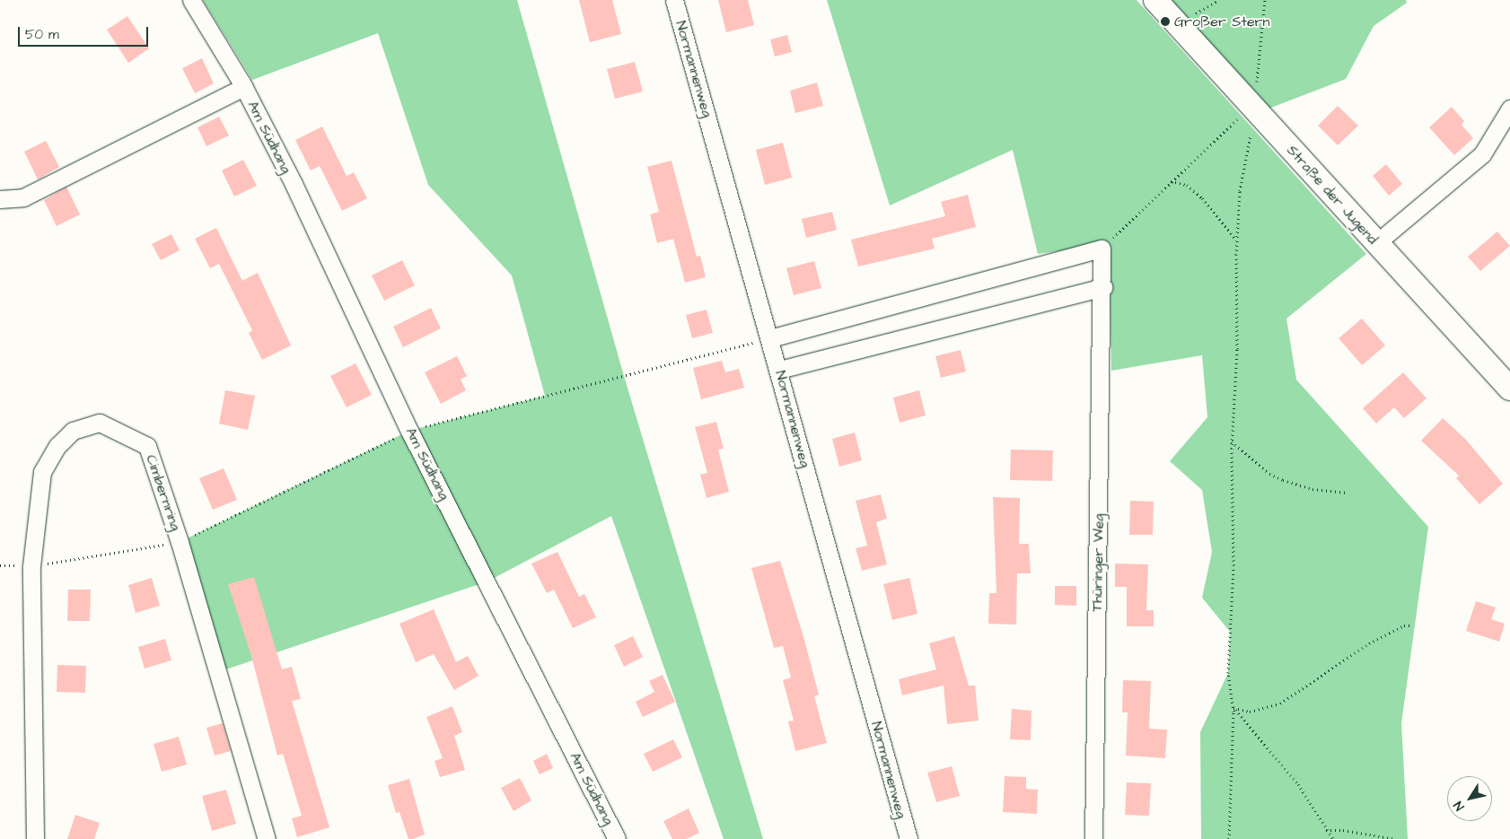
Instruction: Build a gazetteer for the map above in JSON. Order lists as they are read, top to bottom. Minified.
{"streets":{"street":["Normannenweg","Am Südhang","Straße der Jugend","Cimbernring","Thüringer Weg"]},"places":["Großer Stern"],"scale_bar":"50 m","north":"bottom left"}
